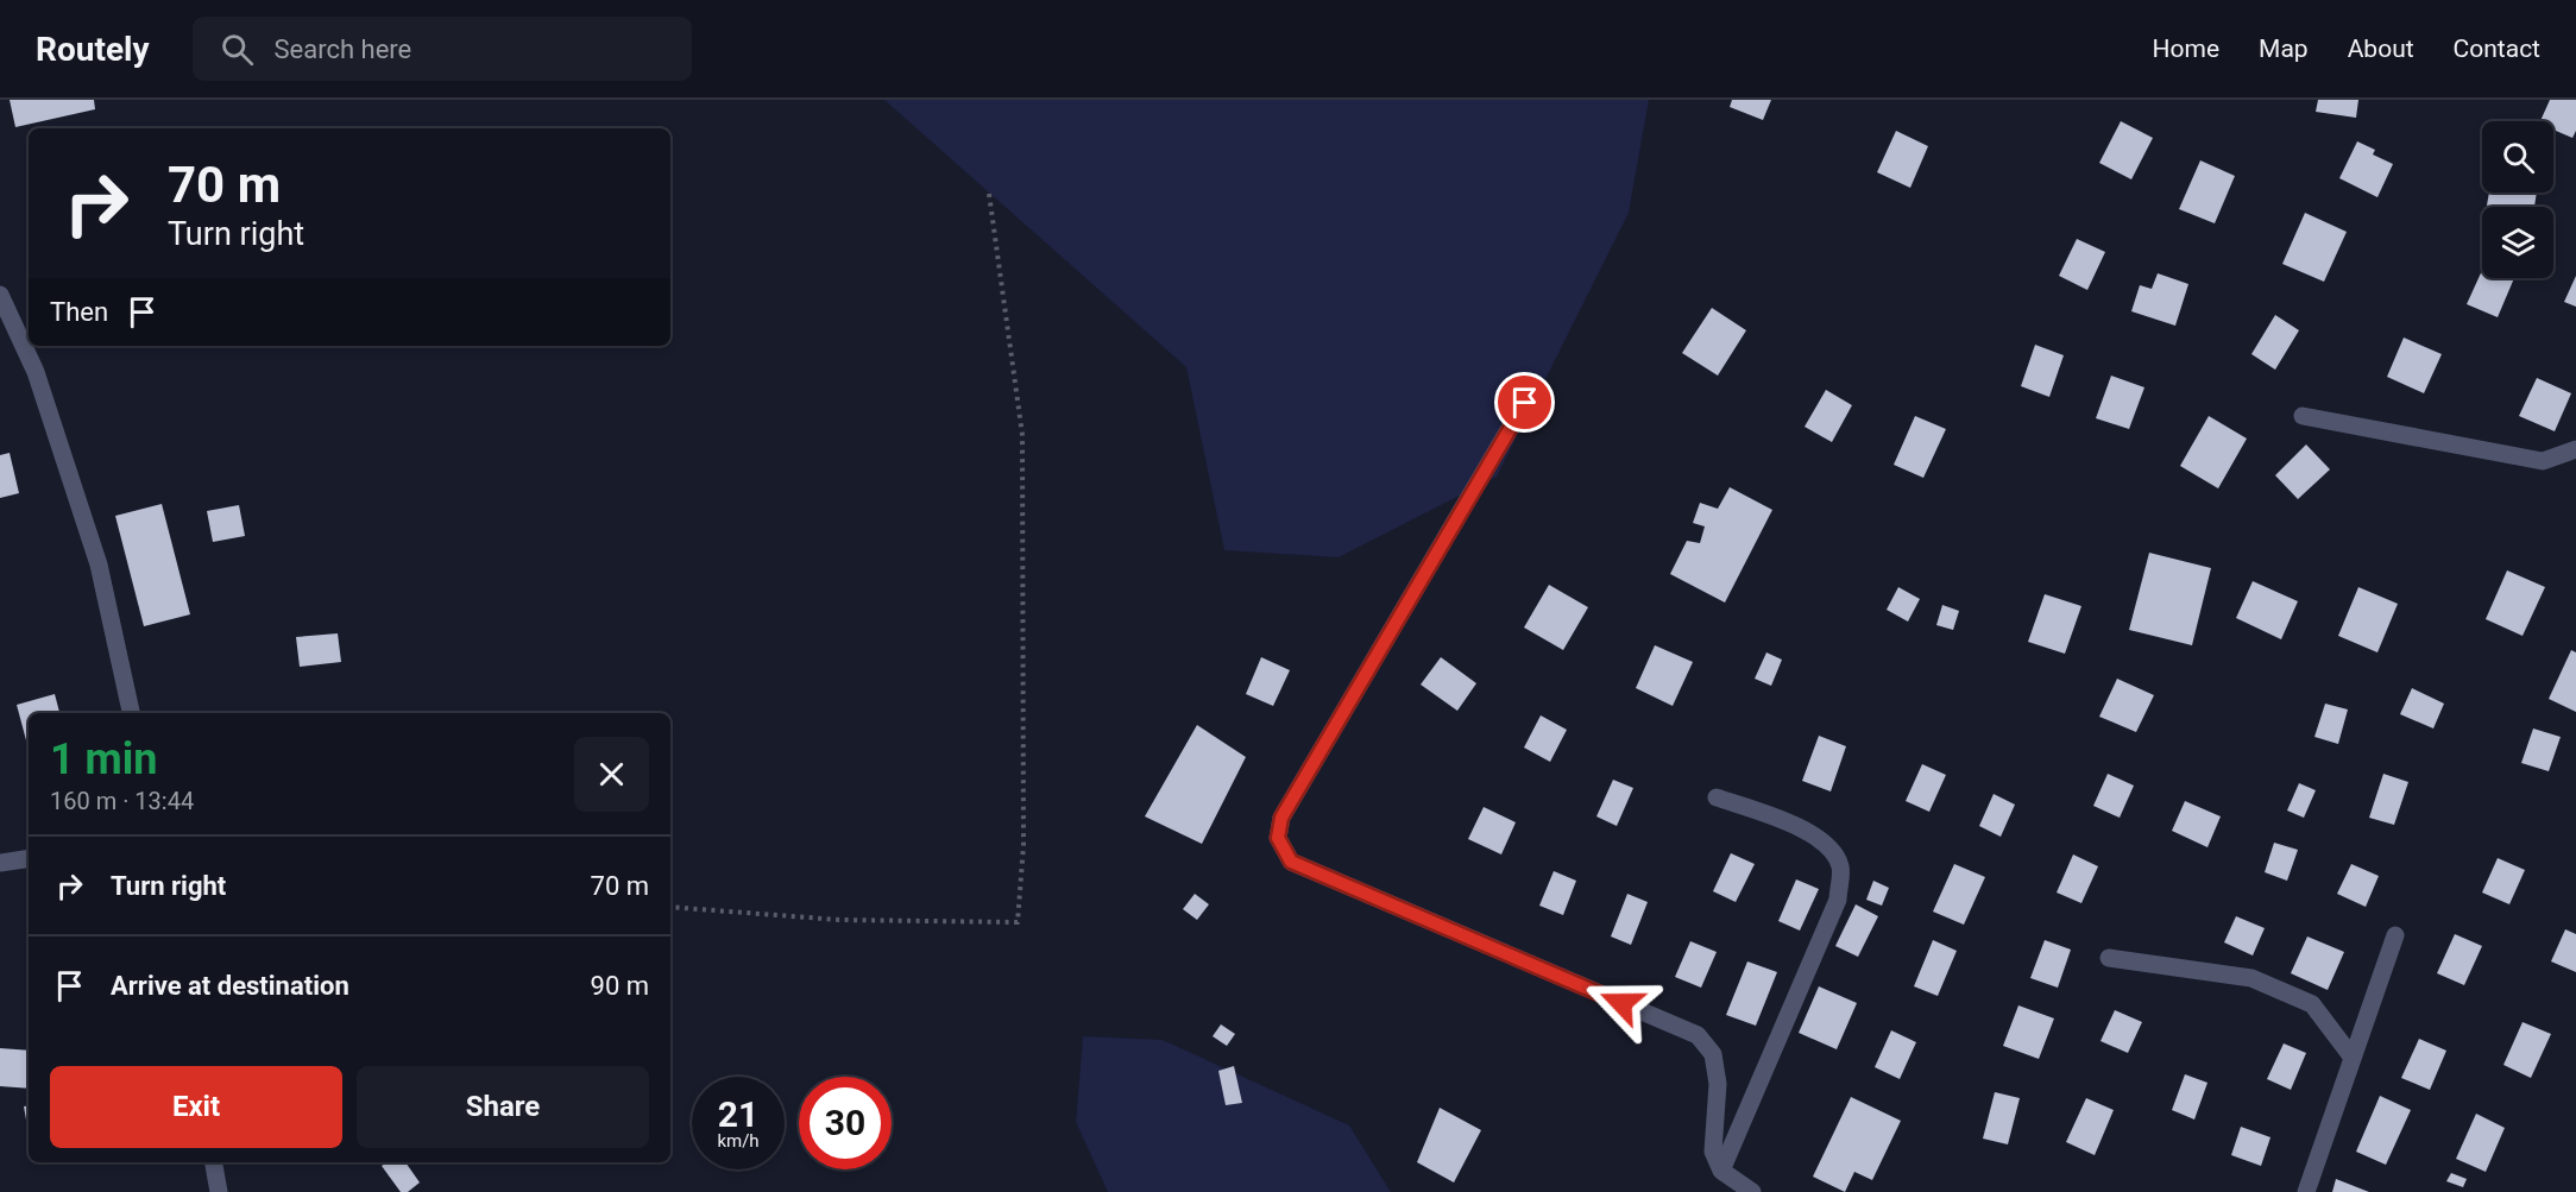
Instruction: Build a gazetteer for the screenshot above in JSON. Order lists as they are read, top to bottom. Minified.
{"page":{"header":"Routely","search":"Search here","nav":["Home","Map","About","Contact"],"turn":["70 m","Turn right"],"then":"Then","heading":["1 min","160 m · 13:44"],"list":[{"name":"Turn right","value":"70 m"},{"name":"Arrive at destination","value":"90 m"}],"buttons":["Exit","Share"],"speed":"21 km/h","limit":"30"}}
